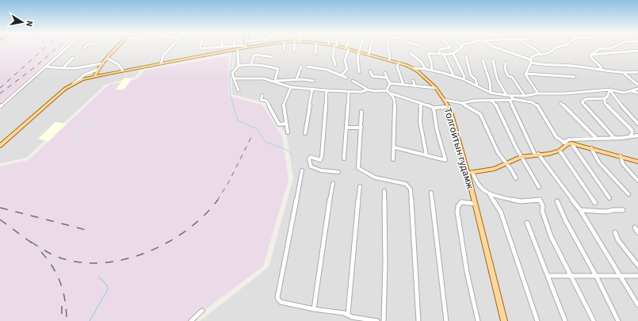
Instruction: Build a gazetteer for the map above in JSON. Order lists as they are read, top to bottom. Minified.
{"streets":{"main road":["Толгойтын гудамж"]},"north":"right"}
